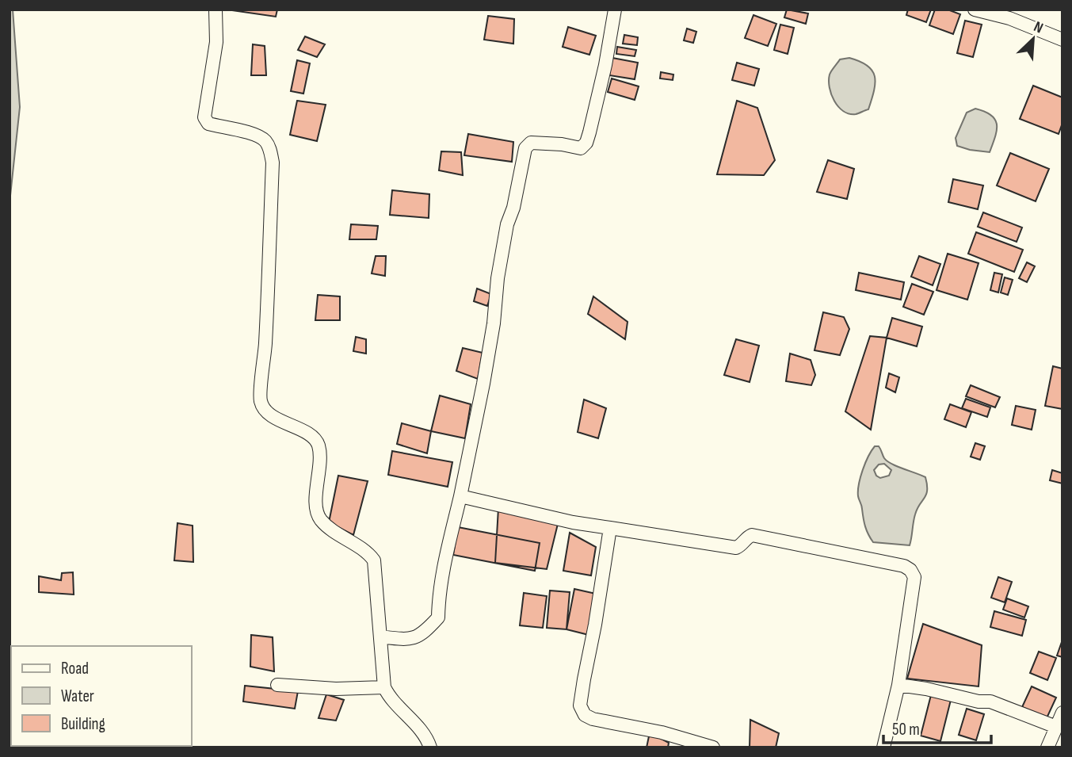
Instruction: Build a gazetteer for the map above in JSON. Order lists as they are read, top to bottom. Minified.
{"legend":["Road","Water","Building"],"scale_bar":"50 m","north":"top right"}
